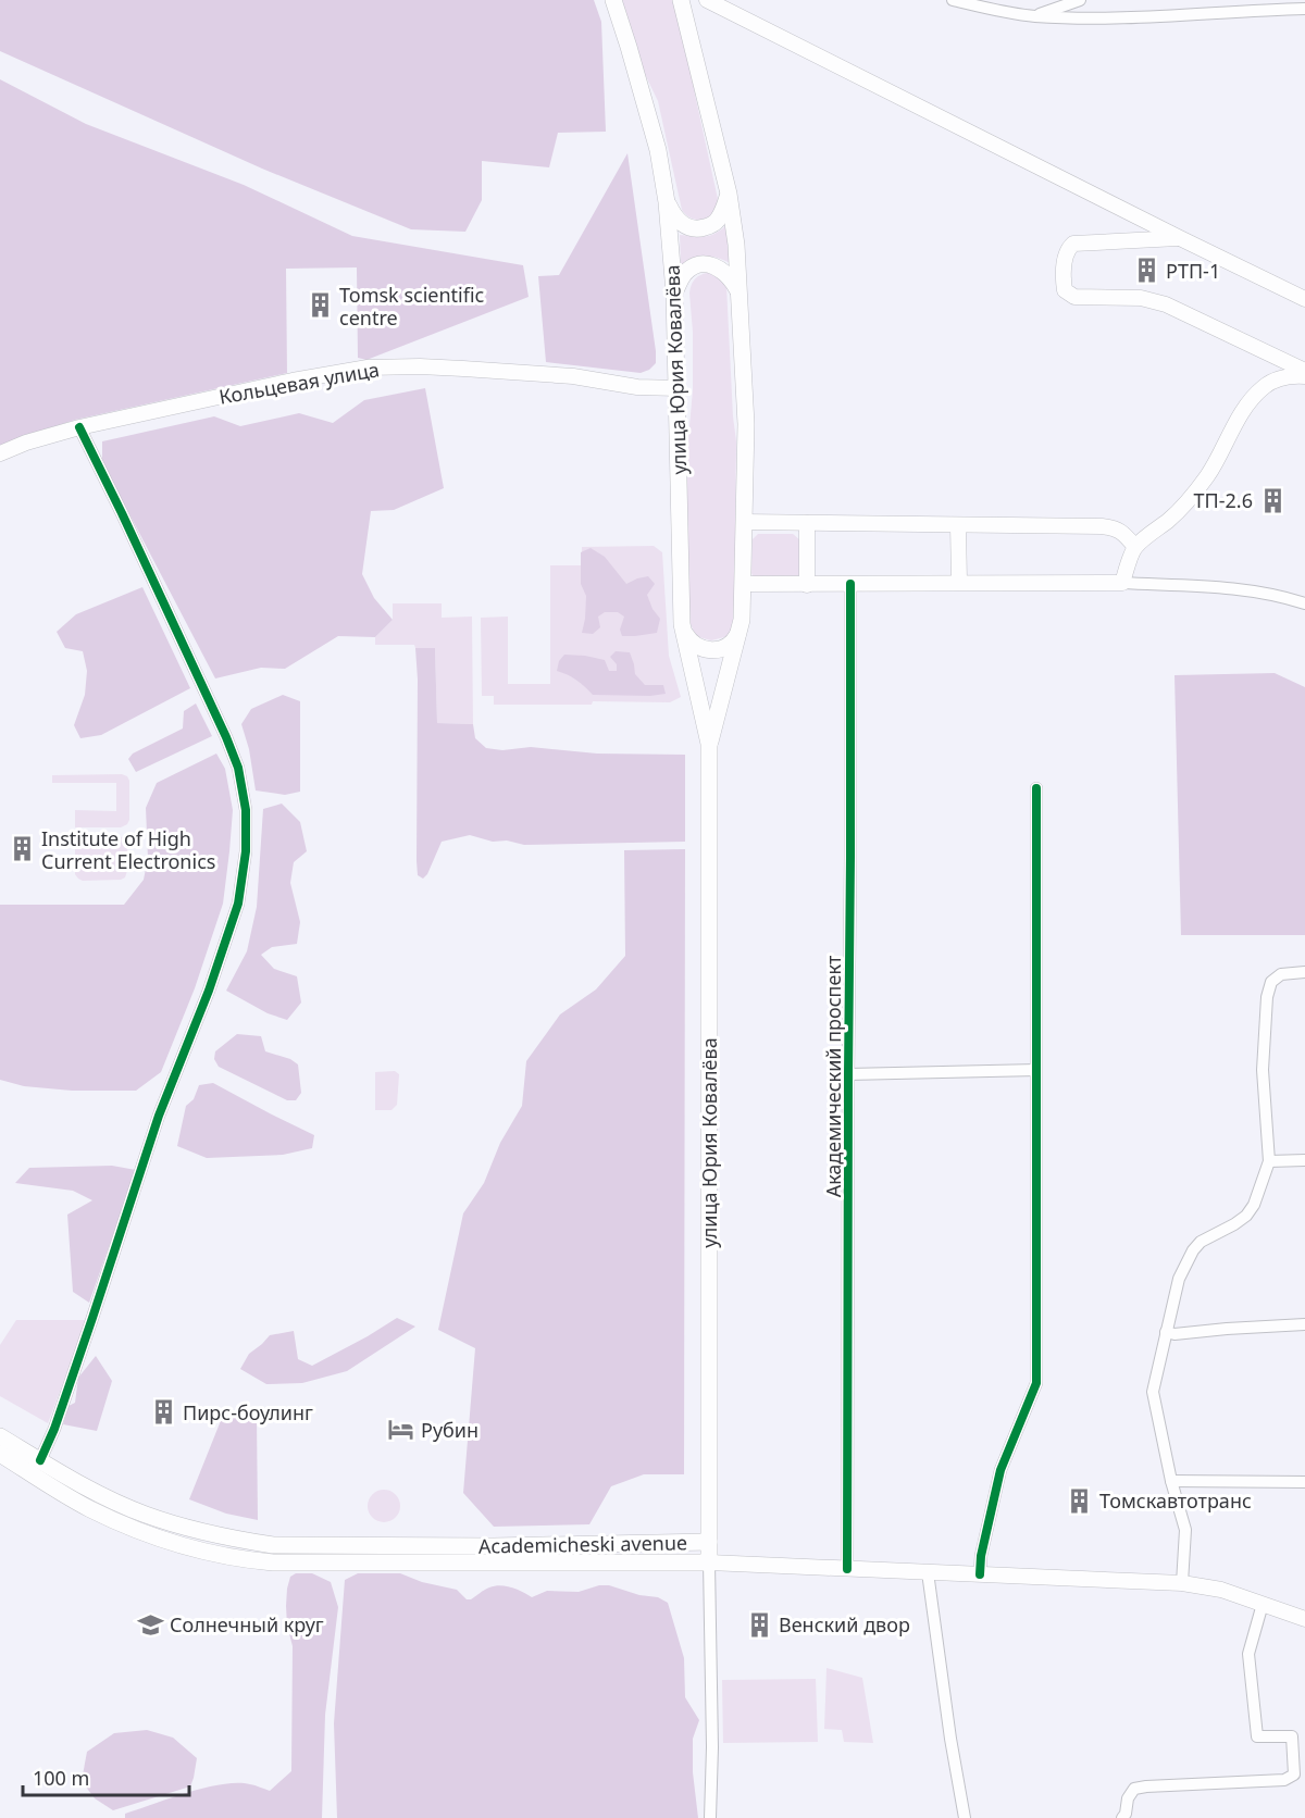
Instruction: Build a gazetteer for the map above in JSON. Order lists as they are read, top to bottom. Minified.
{"streets":{"main road":["улица Юрия Ковалёва","Academicheski avenue"],"street":["Кольцевая улица","Академический проспект"]},"crossings":[["улица Юрия Ковалёва","Кольцевая улица"],["улица Юрия Ковалёва","Academicheski avenue"]],"places":{"building":["РТП-1","Tomsk scientific centre","ТП-2.6","Institute of High Current Electronics","Пирс-боулинг","Томскавтотранс","Венский двор"],"hotel":["Рубин"],"school or university":["Солнечный круг"]},"scale_bar":"100 m"}
